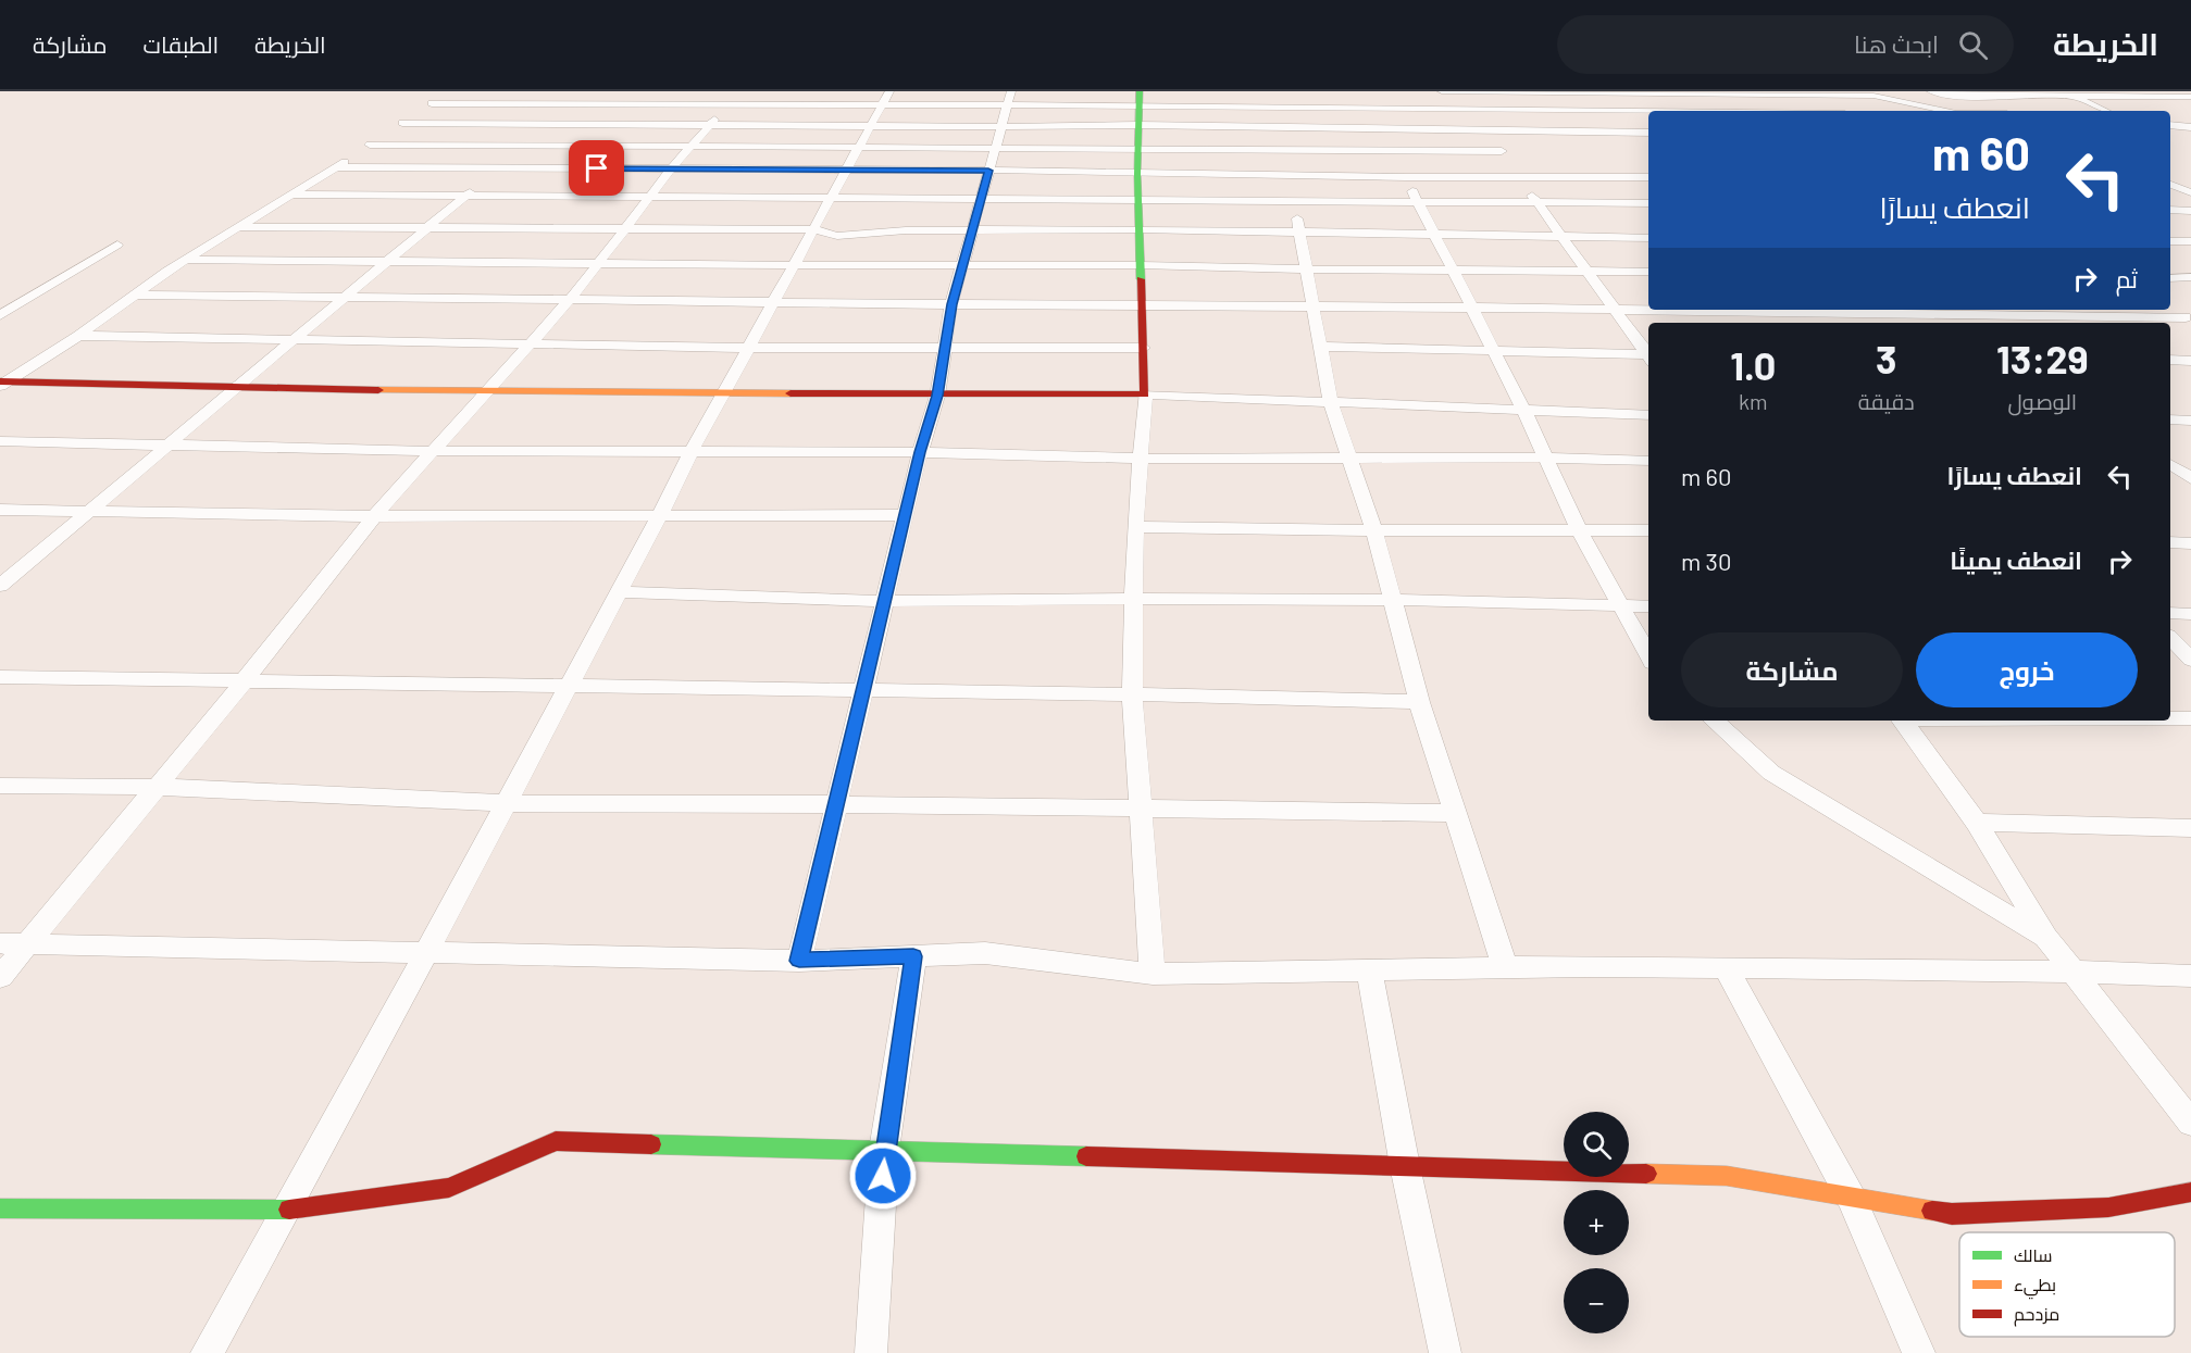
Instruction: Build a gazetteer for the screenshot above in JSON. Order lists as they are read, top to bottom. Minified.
{"legend":["سالك","بطيء","مزدحم"],"page":{"header":"الخريطة","search":"ابحث هنا","nav":["الخريطة","الطبقات","مشاركة"],"turn":["60 m","انعطف يسارًا"],"then":"ثم","eta":["13:29","الوصول","3","دقيقة","1.0","km"],"list":[{"name":"انعطف يسارًا","value":"60 m"},{"name":"انعطف يمينًا","value":"30 m"}],"buttons":["خروج","مشاركة"],"map_buttons":["+","−"]}}
